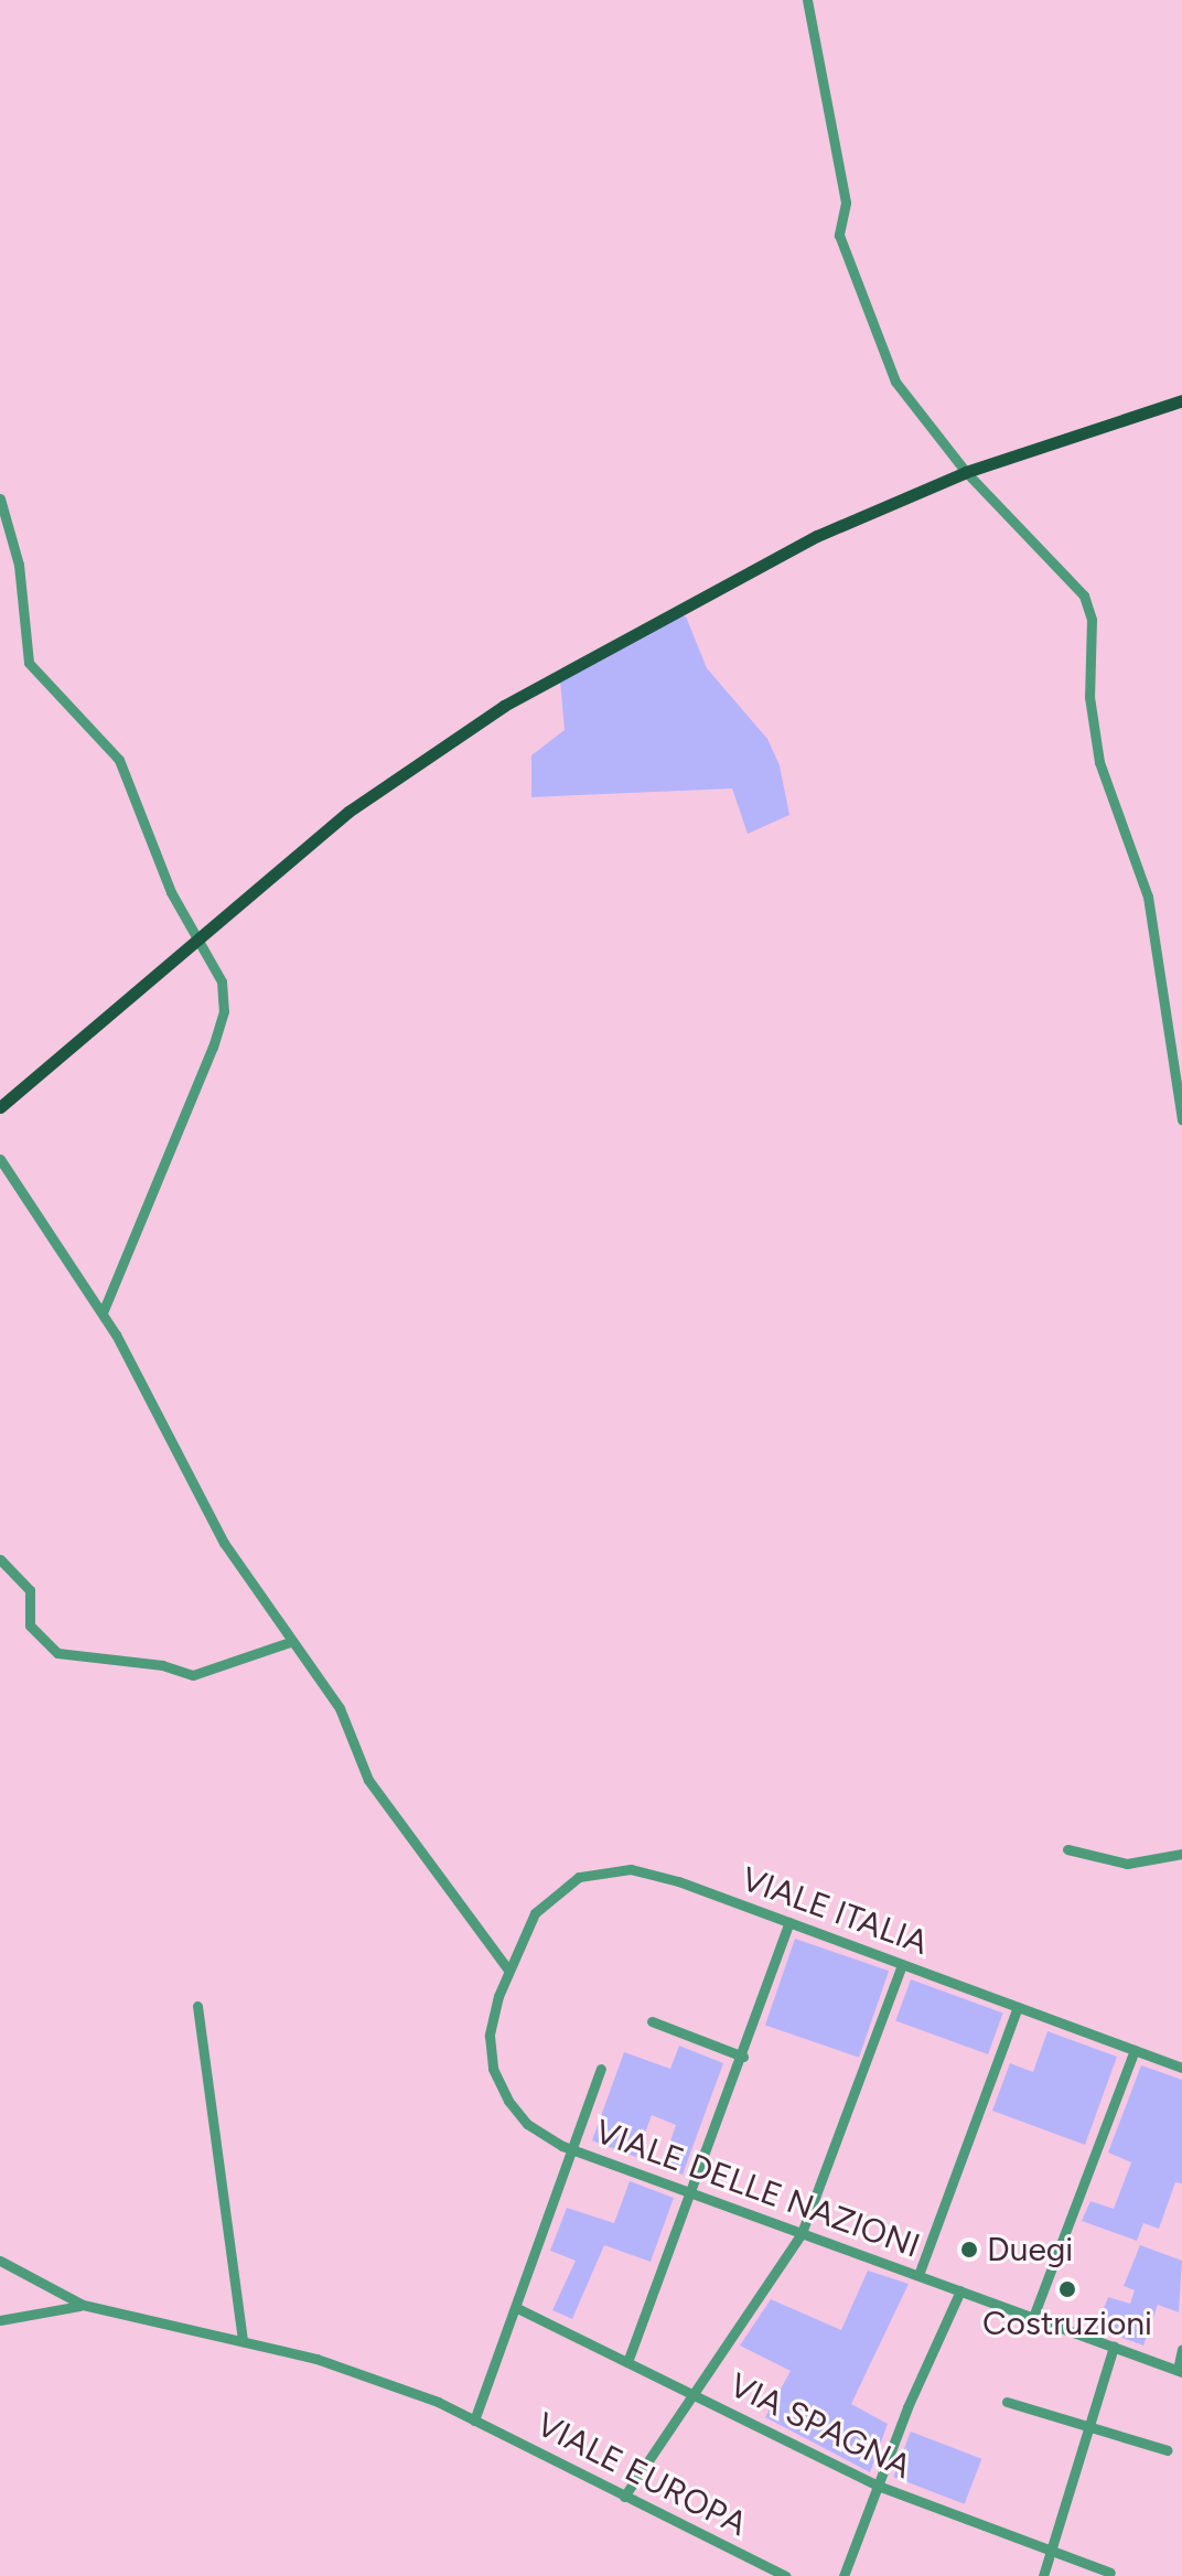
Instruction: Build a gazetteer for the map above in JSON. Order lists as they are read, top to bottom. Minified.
{"streets":{"street":["VIALE ITALIA","VIALE DELLE NAZIONI","VIA SPAGNA","VIALE EUROPA"]},"crossings":[["VIALE ITALIA","VIALE DELLE NAZIONI"]],"places":["Duegi","Costruzioni"]}
